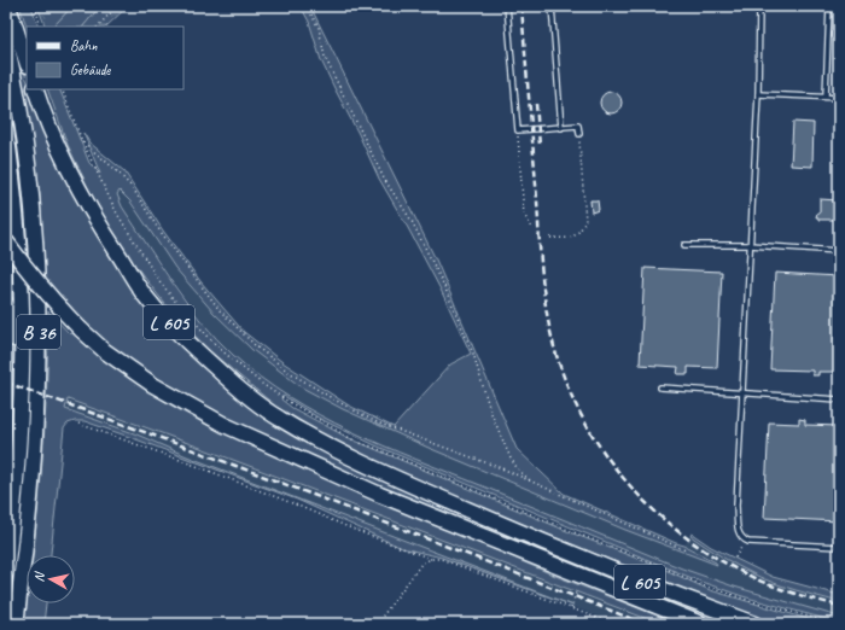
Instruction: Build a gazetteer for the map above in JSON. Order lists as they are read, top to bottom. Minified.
{"streets":{"highway":["L 605","B 36"]},"legend":["Bahn","Gebäude"],"north":"left"}
